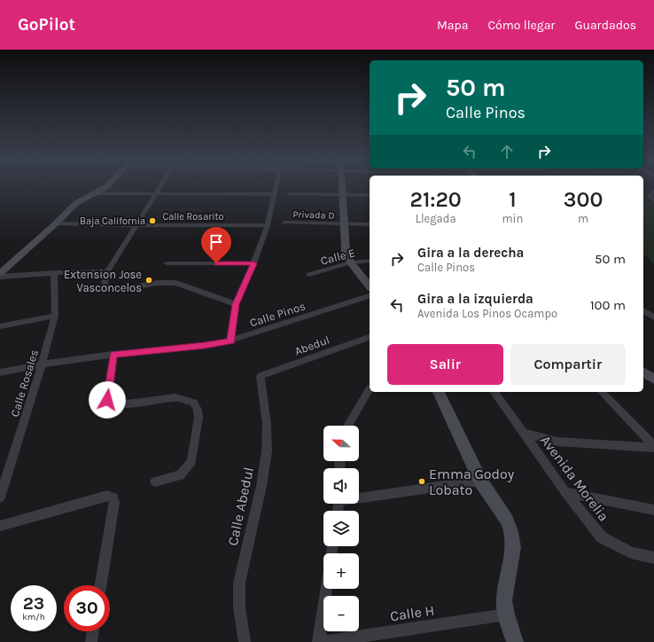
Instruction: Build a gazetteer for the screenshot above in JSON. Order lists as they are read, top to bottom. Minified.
{"streets":{"street":["Privada D","Calle Rosarito","Calle E","Calle Pinos","Abedul","Calle Rosales","Avenida Morelia","Calle Abedul","Calle H"]},"crossings":[["Calle Pinos","Calle Rosales"],["Abedul","Calle Abedul"]],"places":["Baja California","Extension Jose Vasconcelos","Emma Godoy Lobato"],"north":"left","page":{"header":"GoPilot","nav":["Mapa","Cómo llegar","Guardados"],"turn":["50 m","Calle Pinos"],"eta":["21:20","Llegada","1","min","300","m"],"list":[{"name":"Gira a la derecha","note":"Calle Pinos","value":"50 m"},{"name":"Gira a la izquierda","note":"Avenida Los Pinos Ocampo","value":"100 m"}],"buttons":["Salir","Compartir"],"map_buttons":["+","−"],"speed":"23 km/h","limit":"30"}}
